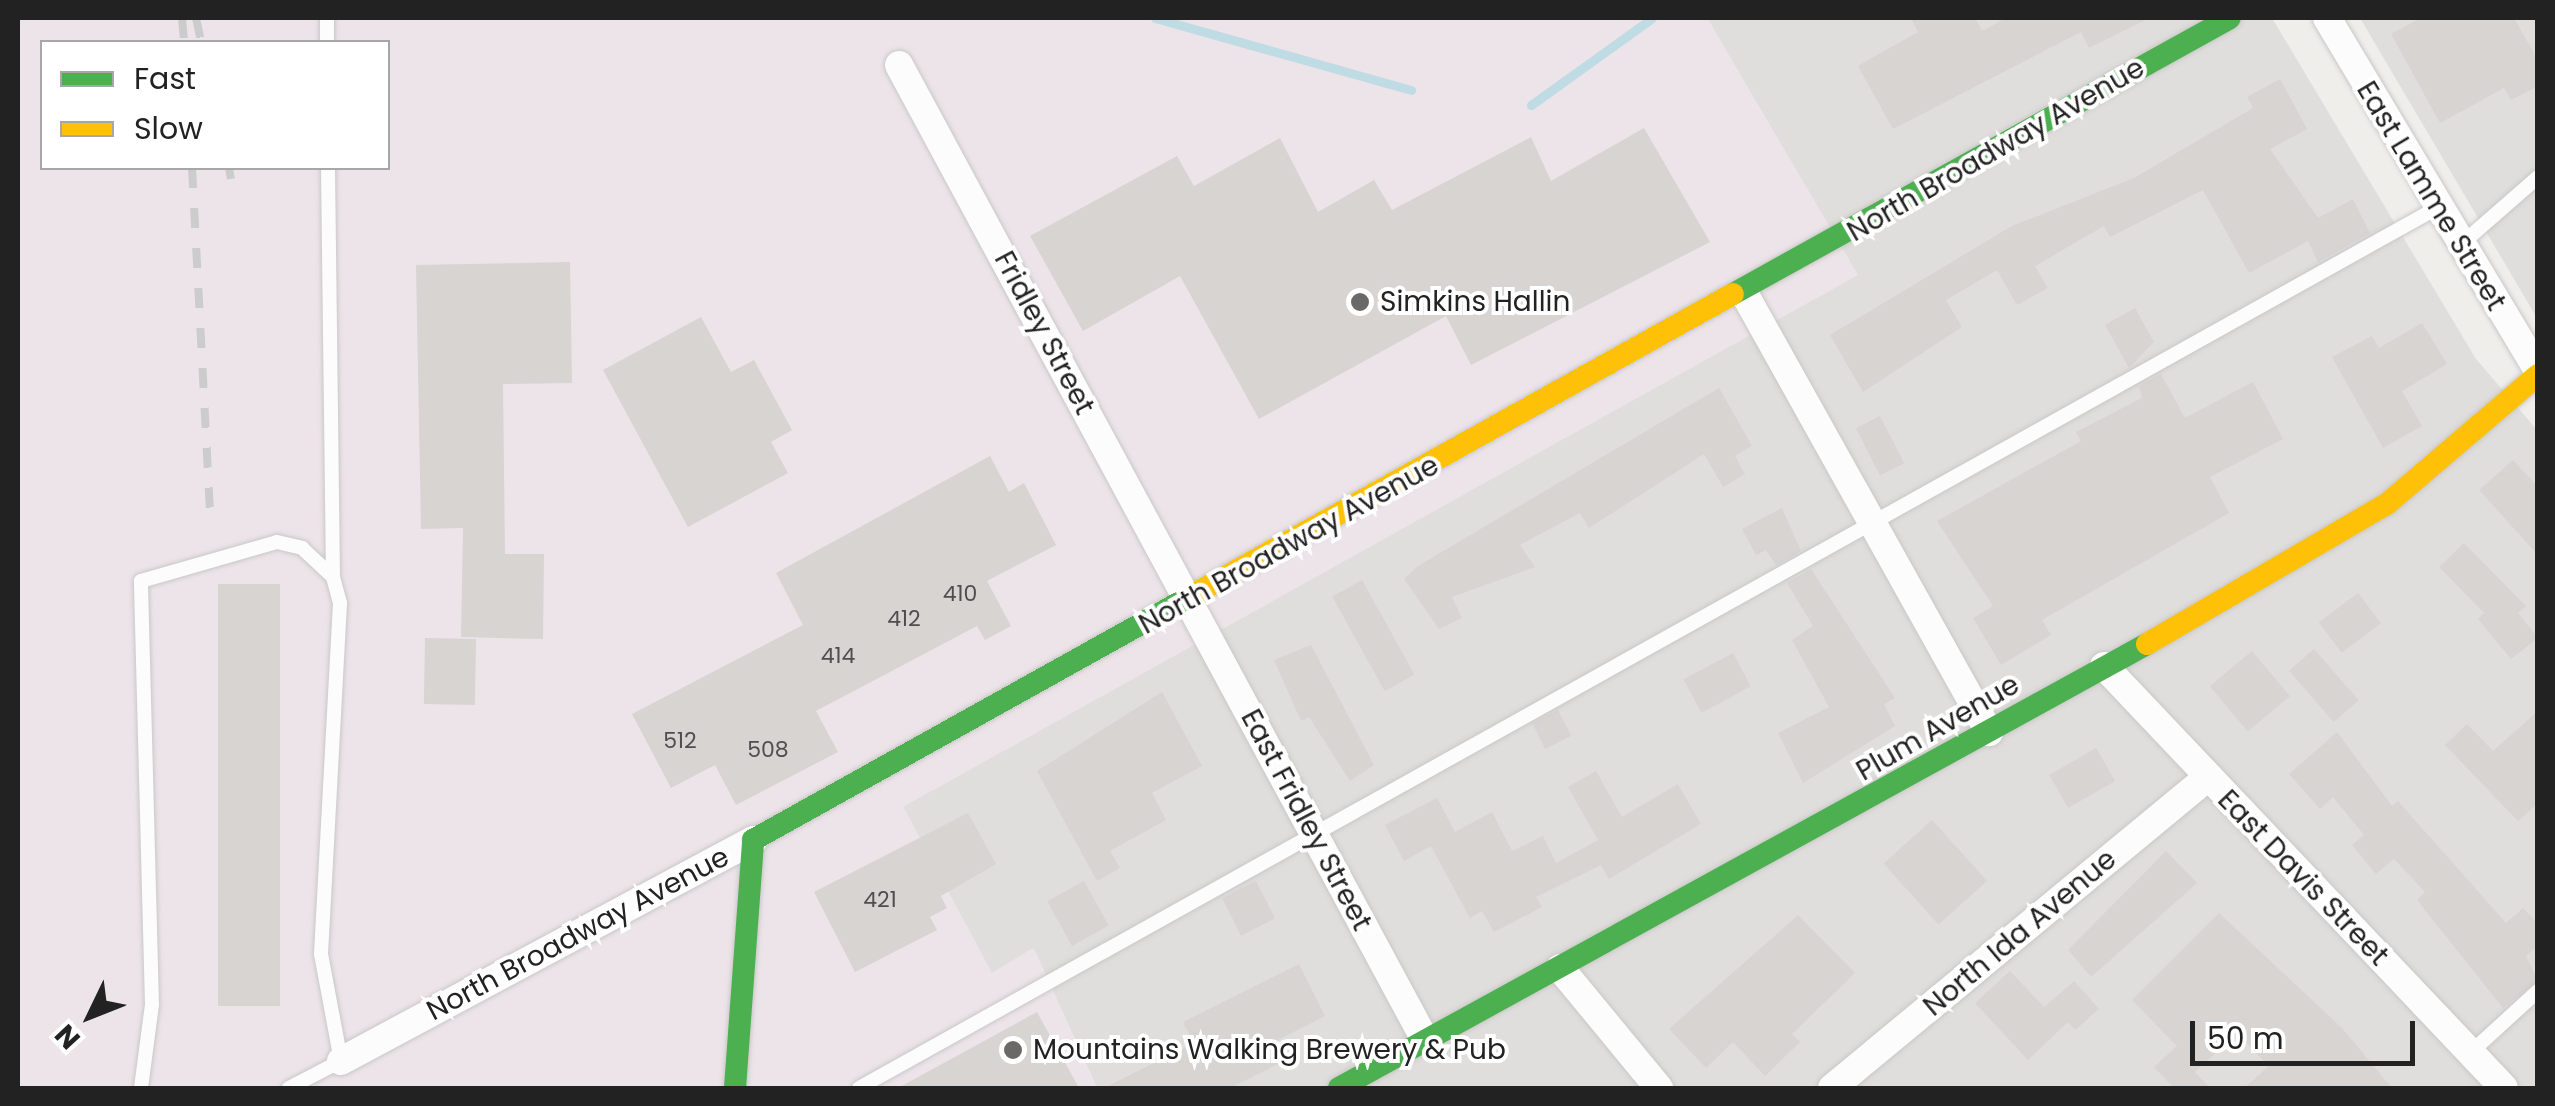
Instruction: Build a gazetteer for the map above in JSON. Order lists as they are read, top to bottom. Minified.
{"streets":{"street":["North Broadway Avenue","East Lamme Street","Fridley Street","Plum Avenue","East Fridley Street","East Davis Street","North Ida Avenue"]},"crossings":[["North Broadway Avenue","Fridley Street"],["North Broadway Avenue","East Fridley Street"],["East Lamme Street","Plum Avenue"],["Fridley Street","East Fridley Street"],["Plum Avenue","East Fridley Street"],["Plum Avenue","East Davis Street"],["East Davis Street","North Ida Avenue"]],"places":["Simkins Hallin","Mountains Walking Brewery & Pub"],"house_numbers":["410","412","414","512","508","421"],"legend":["Fast","Slow"],"scale_bar":"50 m","north":"bottom left"}
